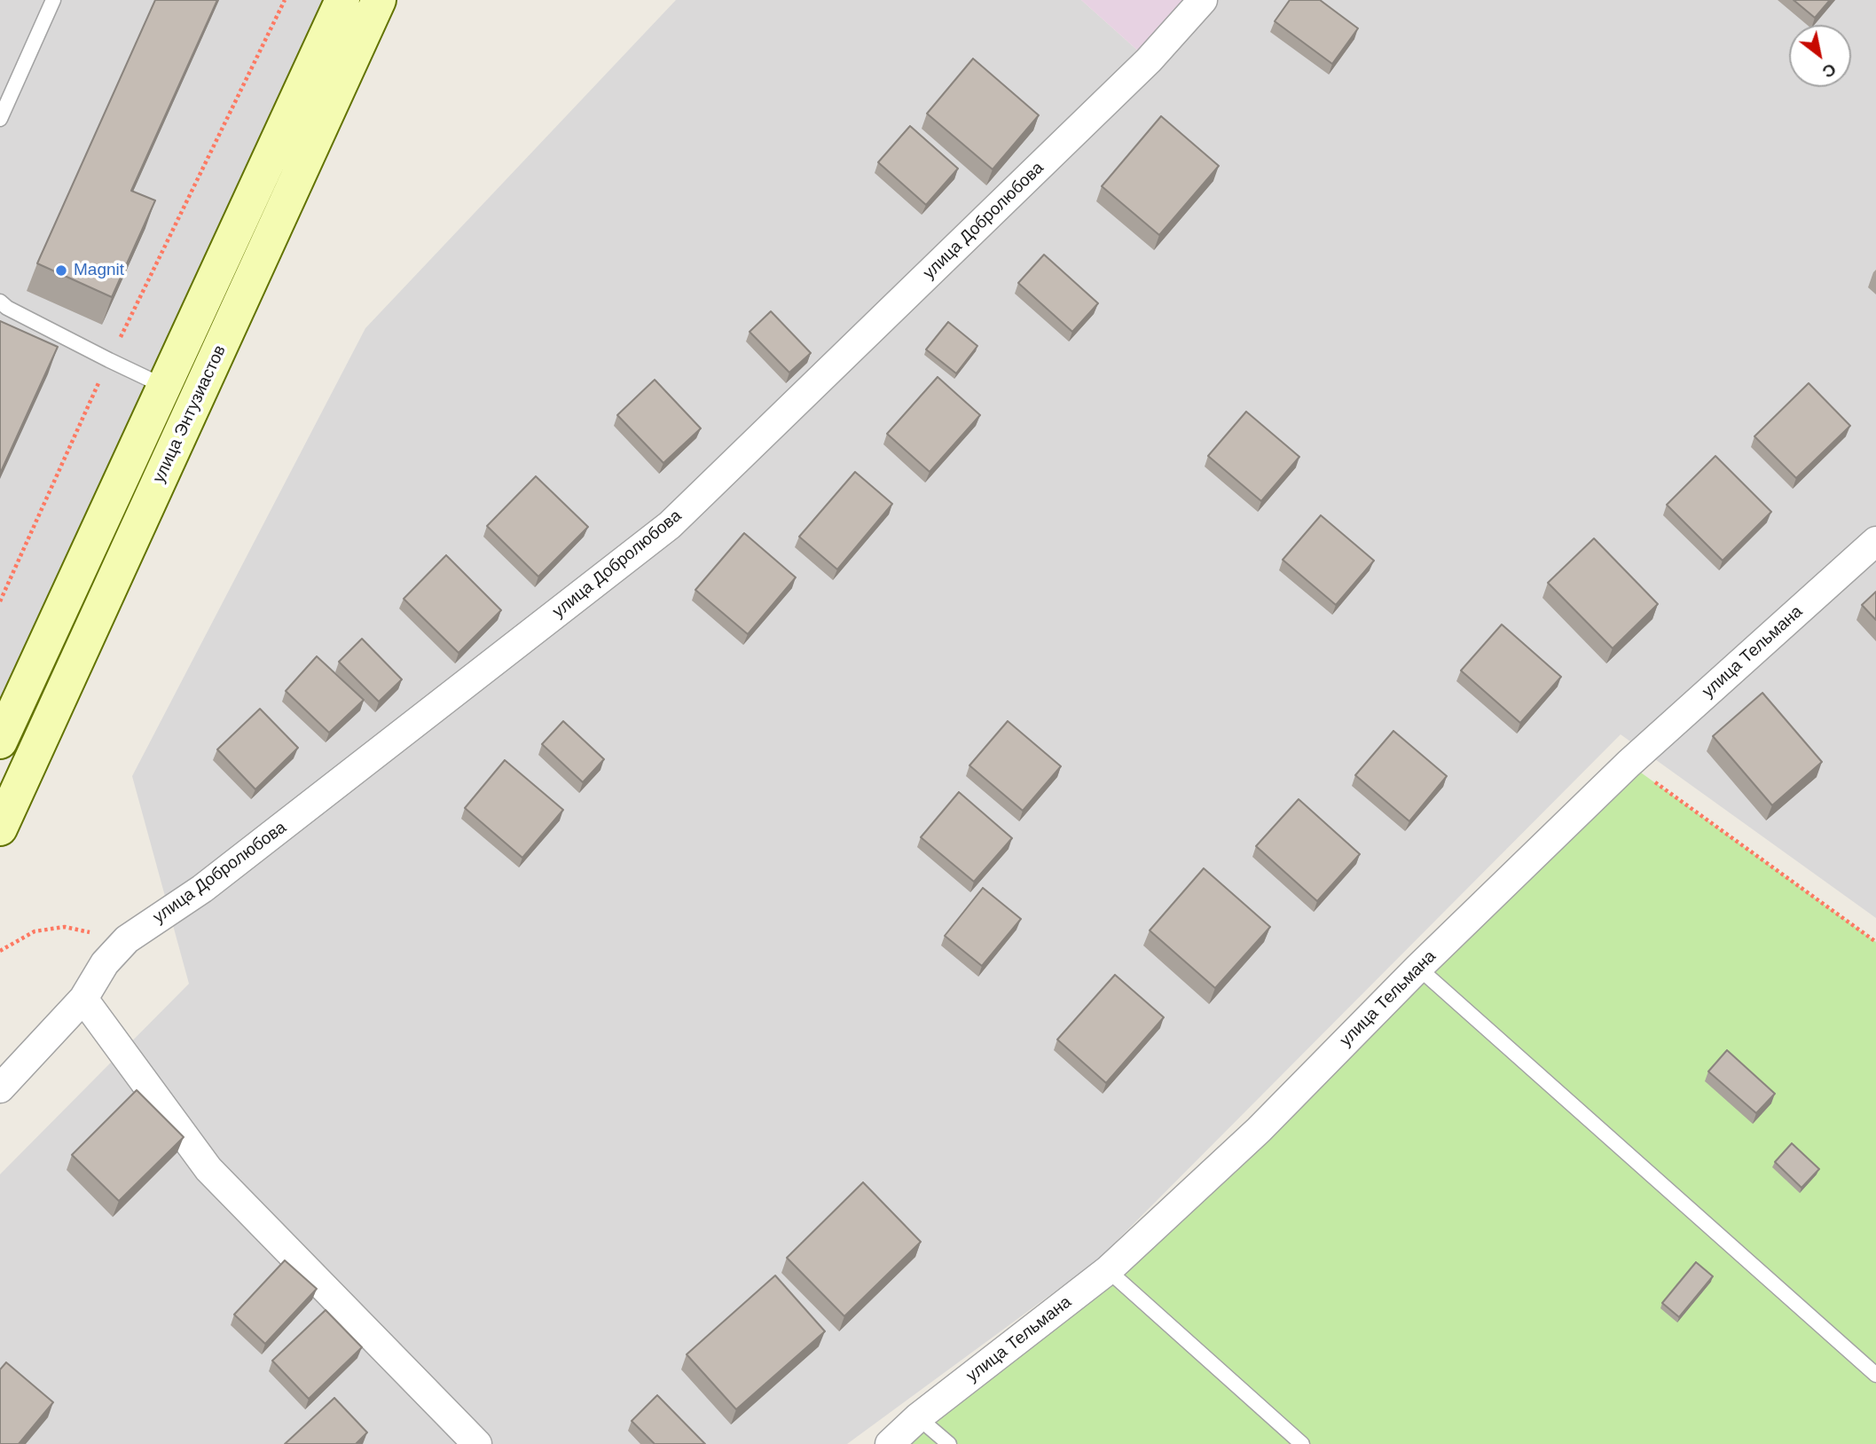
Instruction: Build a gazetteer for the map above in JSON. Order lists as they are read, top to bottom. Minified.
{"streets":{"main road":["улица Энтузиастов"],"street":["улица Добролюбова","улица Тельмана"]},"places":["Magnit"],"north":"bottom right"}
